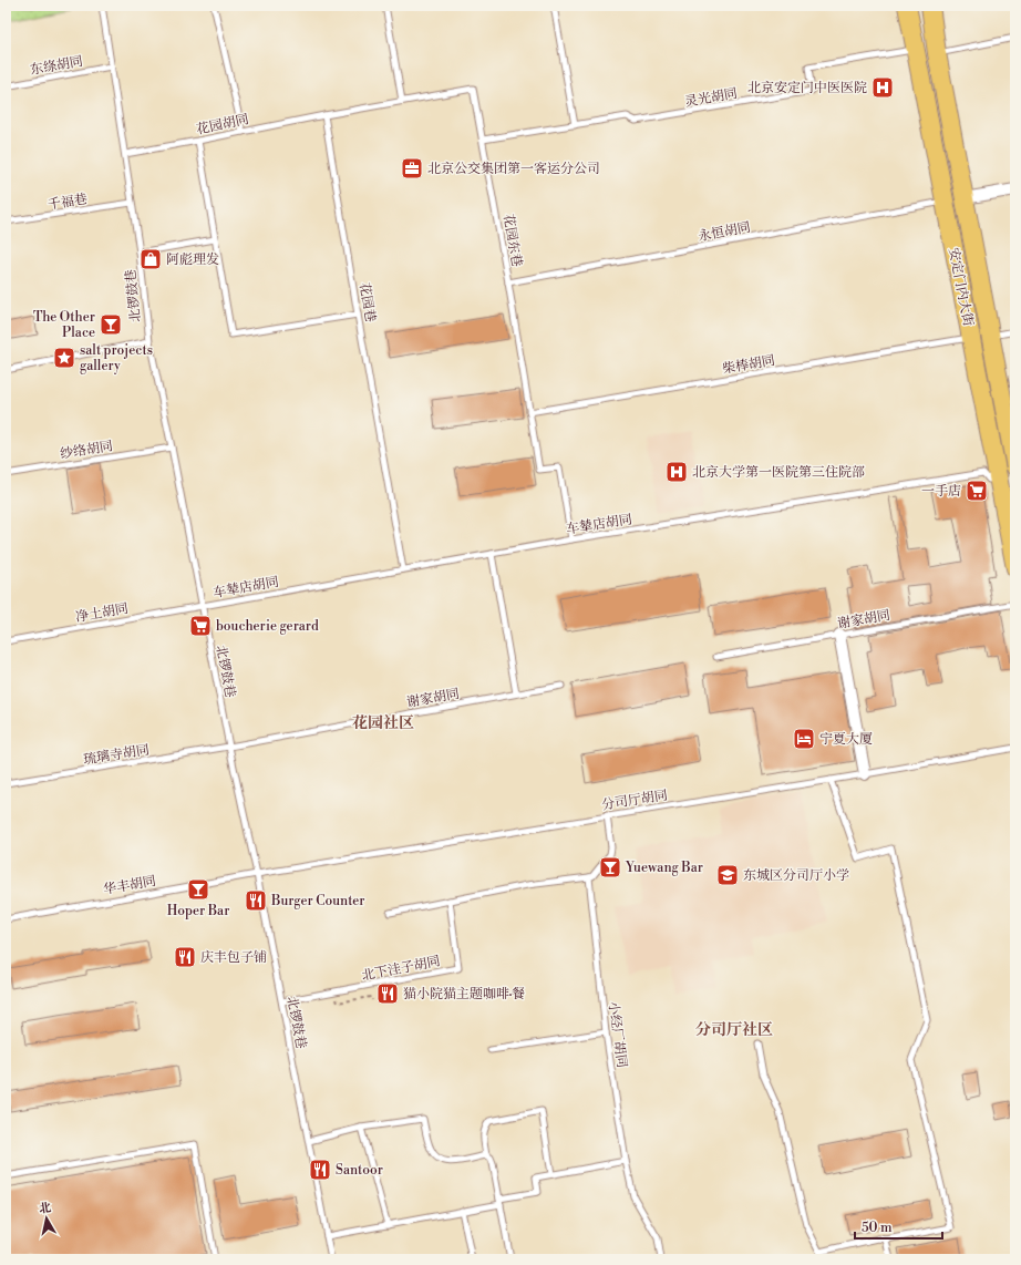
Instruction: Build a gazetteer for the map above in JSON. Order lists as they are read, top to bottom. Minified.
{"streets":{"main road":["安定门内大街"],"lane":["东绦胡同","灵光胡同","花园胡同","千福巷","永恒胡同","花园东巷","北锣鼓巷","花园巷","柴棒胡同","纱络胡同","车辇店胡同","净土胡同","谢家胡同","琉璃寺胡同","分司厅胡同","华丰胡同","北下洼子胡同","小经厂胡同"]},"crossings":[["东绦胡同","北锣鼓巷"],["灵光胡同","花园东巷"],["灵光胡同","安定门内大街"],["花园胡同","北锣鼓巷"],["花园胡同","花园巷"],["千福巷","北锣鼓巷"],["永恒胡同","花园东巷"],["永恒胡同","安定门内大街"],["花园东巷","柴棒胡同"],["花园东巷","车辇店胡同"],["安定门内大街","柴棒胡同"],["安定门内大街","车辇店胡同"],["北锣鼓巷","纱络胡同"],["北锣鼓巷","车辇店胡同"],["北锣鼓巷","净土胡同"],["北锣鼓巷","谢家胡同"],["北锣鼓巷","琉璃寺胡同"],["北锣鼓巷","分司厅胡同"],["北锣鼓巷","华丰胡同"],["北锣鼓巷","北下洼子胡同"],["花园巷","车辇店胡同"],["车辇店胡同","净土胡同"],["谢家胡同","琉璃寺胡同"],["分司厅胡同","华丰胡同"]],"districts":["花园社区","分司厅社区"],"places":{"hospital":["北京安定门中医医院","北京大学第一医院第三住院部"],"office":["北京公交集团第一客运分公司"],"shop":["阿彪理发"],"bar":["The Other Place","Yuewang Bar","Hoper Bar"],"place":["salt projects gallery"],"supermarket":["一手店","boucherie gerard"],"hotel":["宁夏大厦"],"school or university":["东城区分司厅小学"],"restaurant":["Burger Counter","庆丰包子铺","猫小院猫主题咖啡·餐","Santoor"]},"scale_bar":"50 m","north":"top"}
